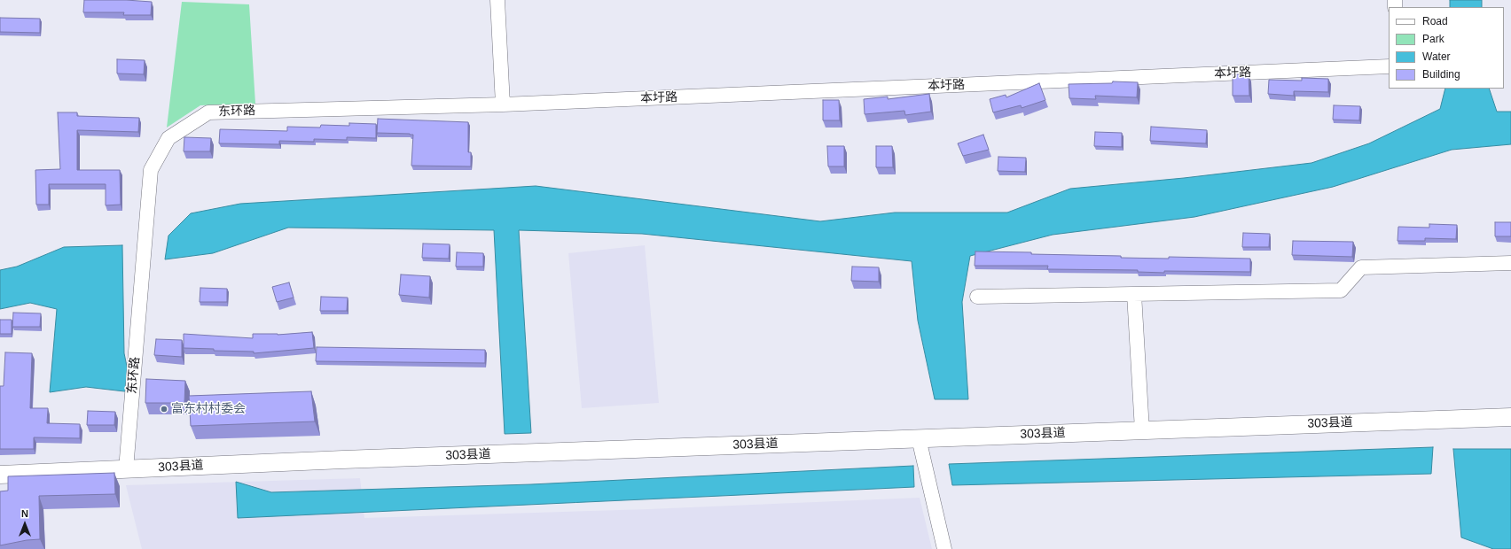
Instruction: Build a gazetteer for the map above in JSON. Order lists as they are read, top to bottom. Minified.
{"streets":{"main road":["303县道"],"street":["本圩路","东环路"]},"crossings":[["本圩路","东环路"],["东环路","303县道"]],"places":["富东村村委会"],"legend":["Road","Park","Water","Building"],"north":"top"}
